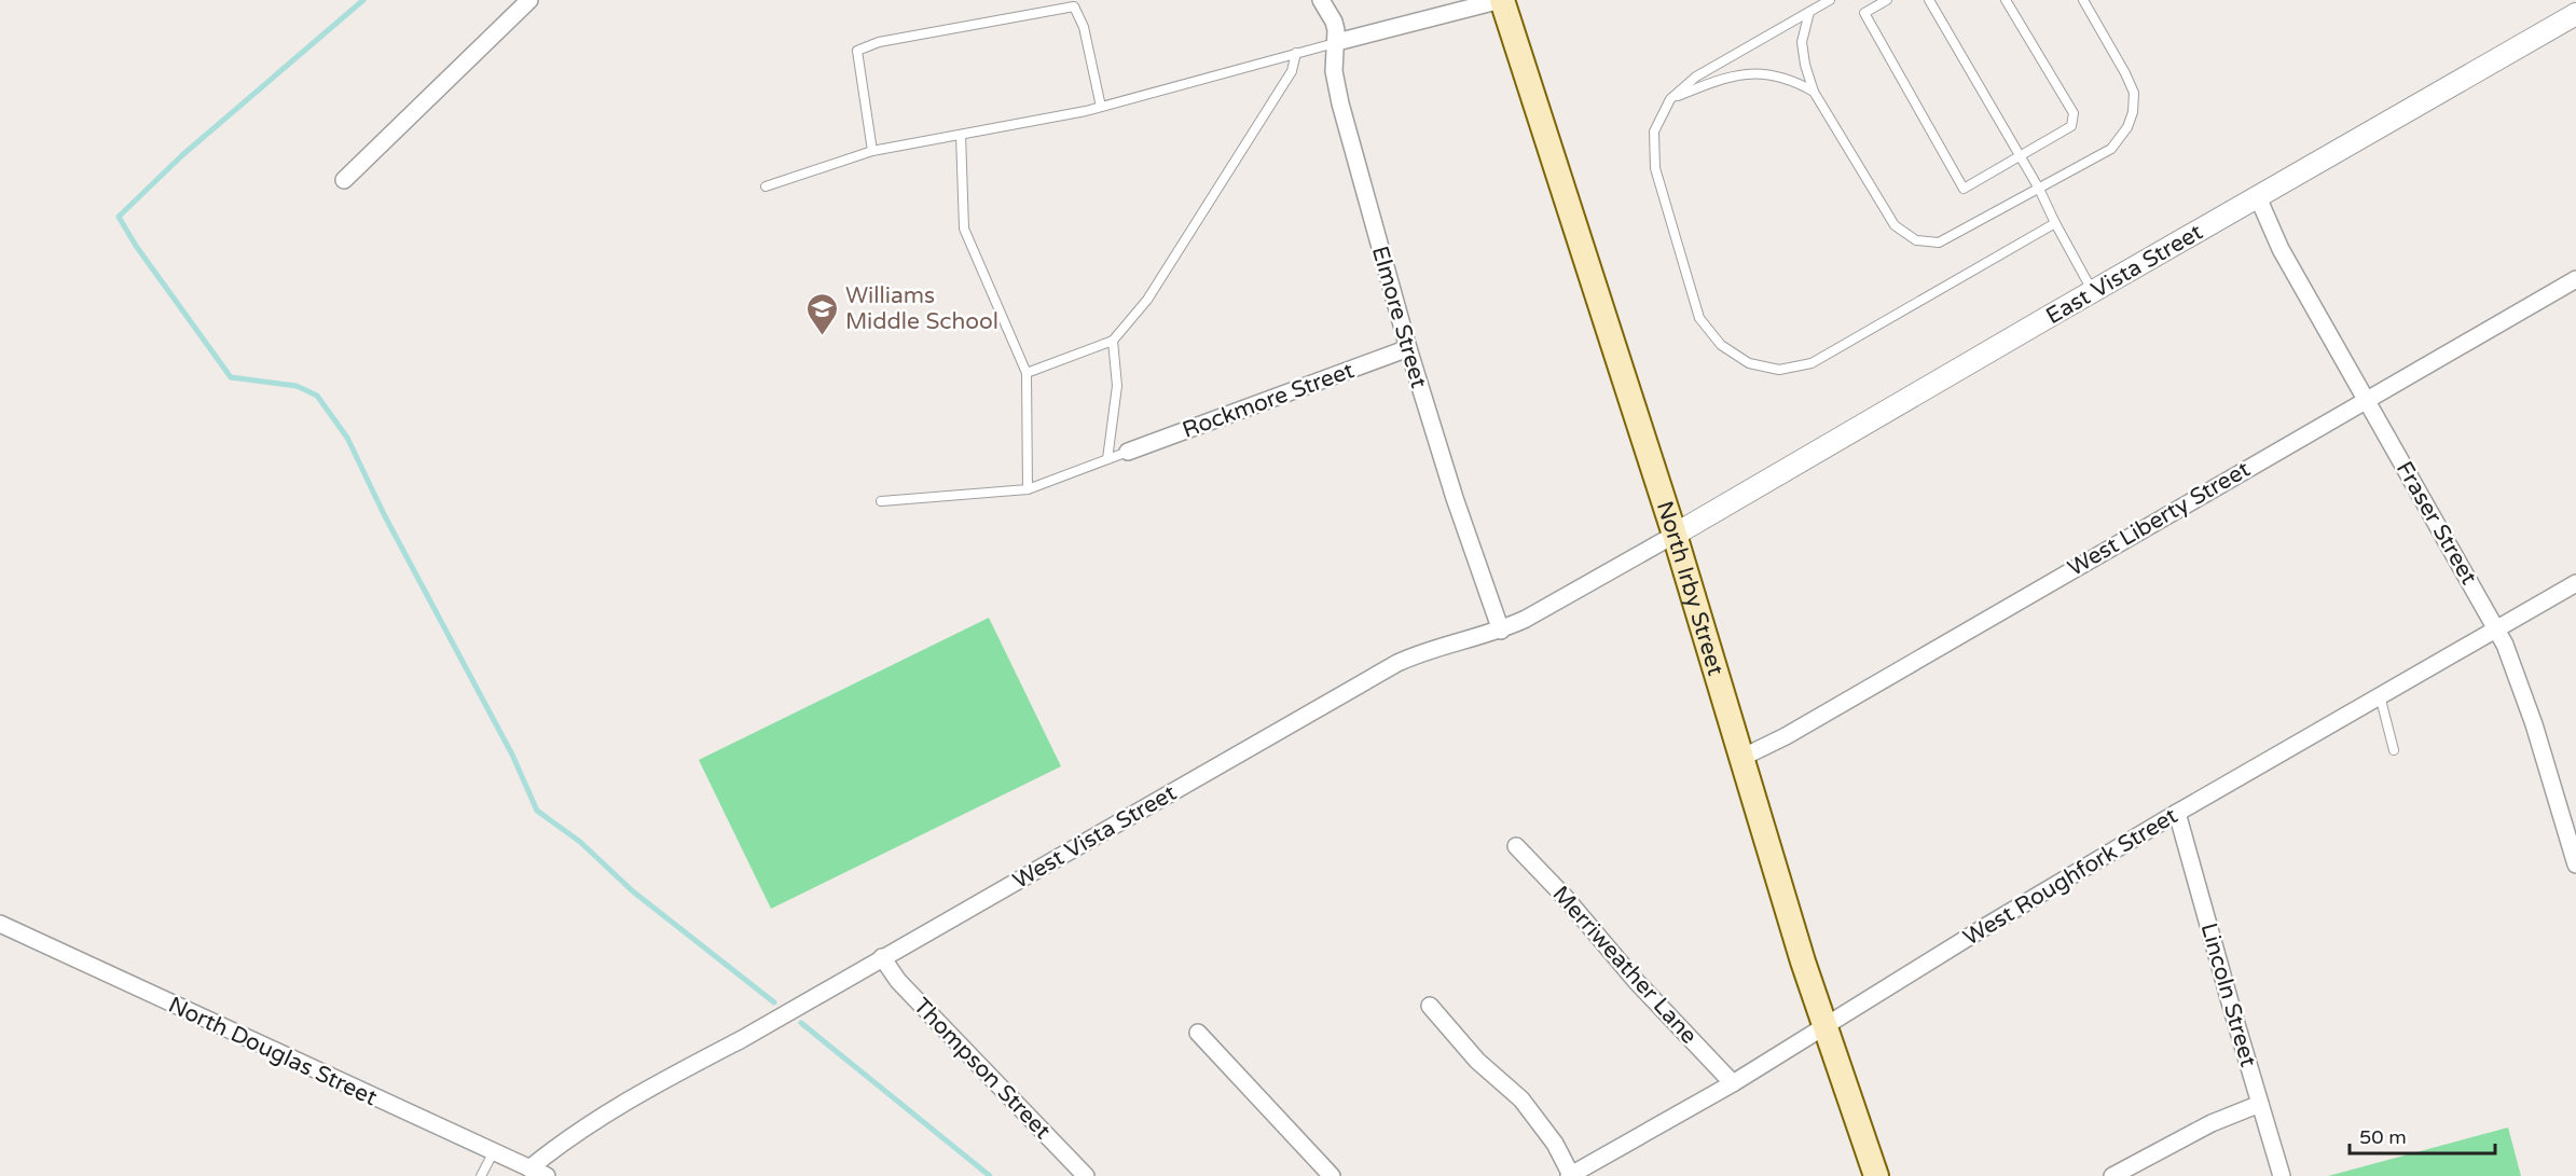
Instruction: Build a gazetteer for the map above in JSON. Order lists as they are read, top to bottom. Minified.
{"streets":{"main road":["North Irby Street"],"street":["East Vista Street","Elmore Street","Rockmore Street","West Liberty Street","Fraser Street","West Vista Street","West Roughfork Street","Merriweather Lane","Lincoln Street","North Douglas Street","Thompson Street"]},"crossings":[["East Vista Street","Fraser Street"],["East Vista Street","North Irby Street"],["East Vista Street","West Vista Street"],["Elmore Street","Rockmore Street"],["Elmore Street","West Vista Street"],["West Liberty Street","Fraser Street"],["West Liberty Street","North Irby Street"],["Fraser Street","West Roughfork Street"],["North Irby Street","West Vista Street"],["North Irby Street","West Roughfork Street"],["West Vista Street","North Douglas Street"],["West Vista Street","Thompson Street"],["West Roughfork Street","Merriweather Lane"],["West Roughfork Street","Lincoln Street"]],"places":{"school or university":["Williams Middle School"]},"scale_bar":"50 m"}
